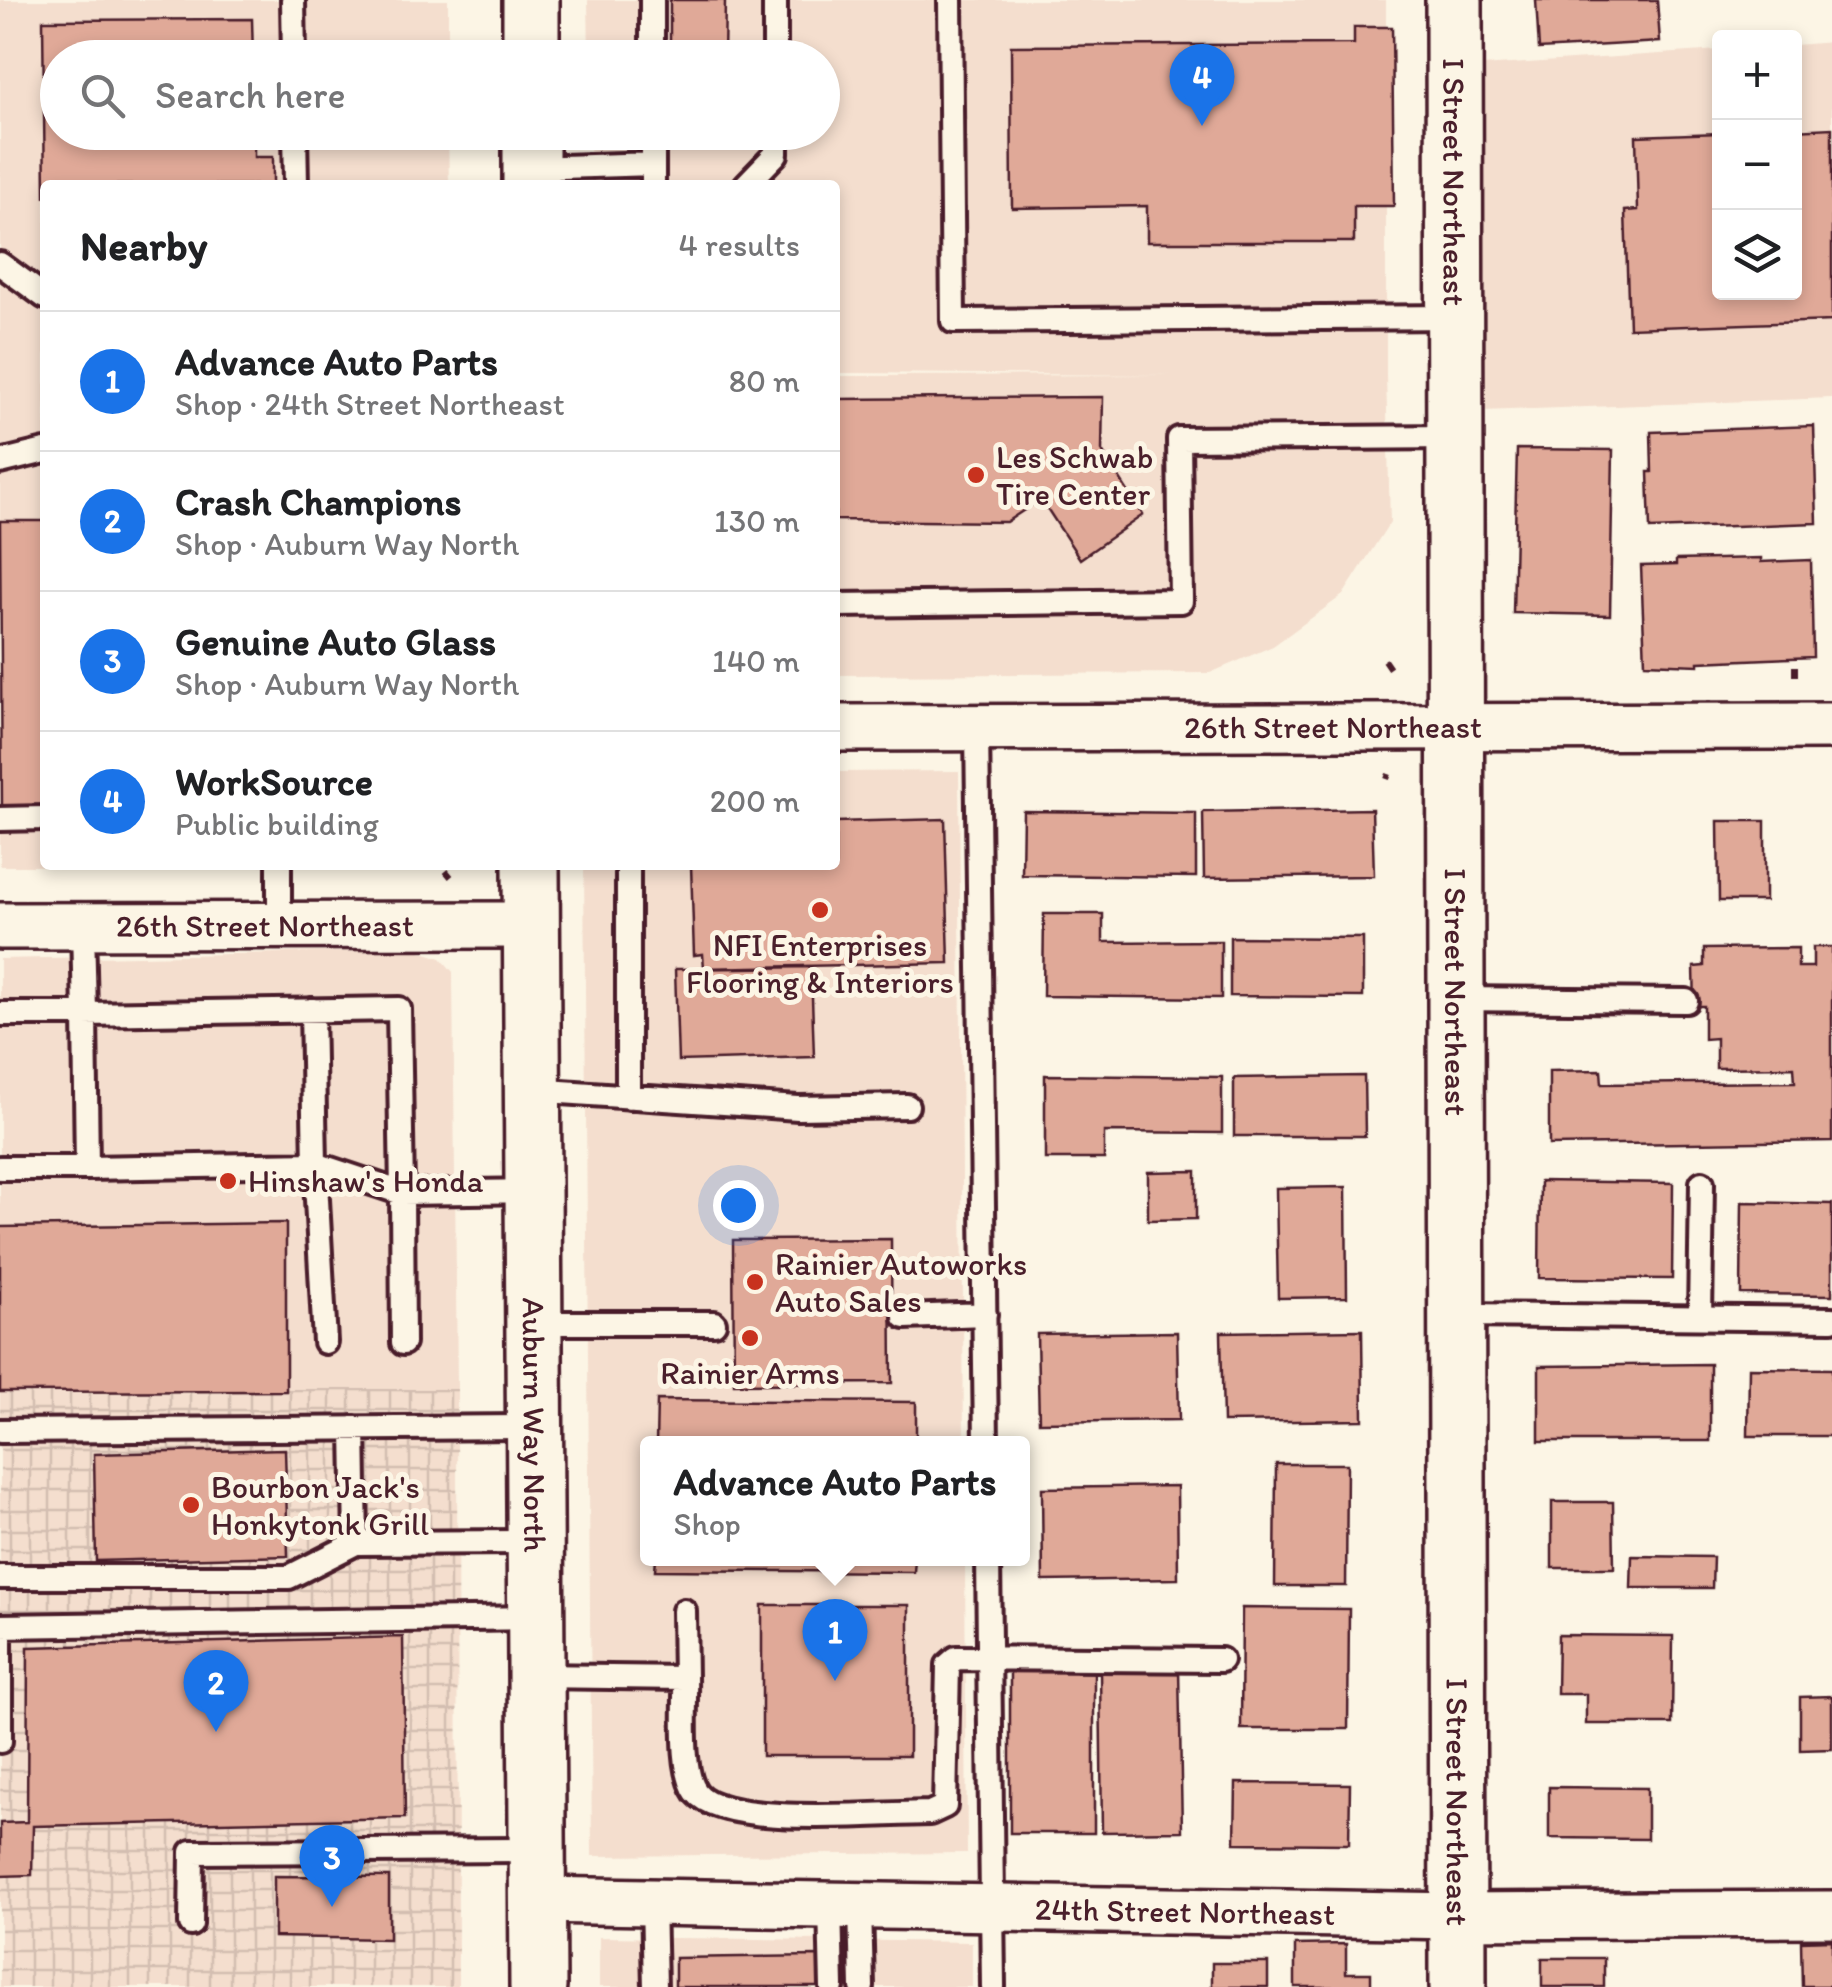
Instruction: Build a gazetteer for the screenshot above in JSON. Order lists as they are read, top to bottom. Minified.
{"streets":{"street":["I Street Northeast","26th Street Northeast","Auburn Way North","24th Street Northeast"]},"crossings":[["I Street Northeast","26th Street Northeast"],["I Street Northeast","24th Street Northeast"],["26th Street Northeast","Auburn Way North"],["Auburn Way North","24th Street Northeast"]],"places":["Les Schwab Tire Center","NFI Enterprises Flooring & Interiors","Hinshaw's Honda","Rainier Autoworks Auto Sales","Rainier Arms","Bourbon Jack's Honkytonk Grill"],"page":{"map_buttons":["+","−"],"search":"Search here","pins":["4","1","2","3"],"heading":["Nearby","4 results"],"list":[{"mark":"1","name":"Advance Auto Parts","note":"Shop · 24th Street Northeast","value":"80 m"},{"mark":"2","name":"Crash Champions","note":"Shop · Auburn Way North","value":"130 m"},{"mark":"3","name":"Genuine Auto Glass","note":"Shop · Auburn Way North","value":"140 m"},{"mark":"4","name":"WorkSource","note":"Public building","value":"200 m"}],"popup":["Advance Auto Parts","Shop"]}}
